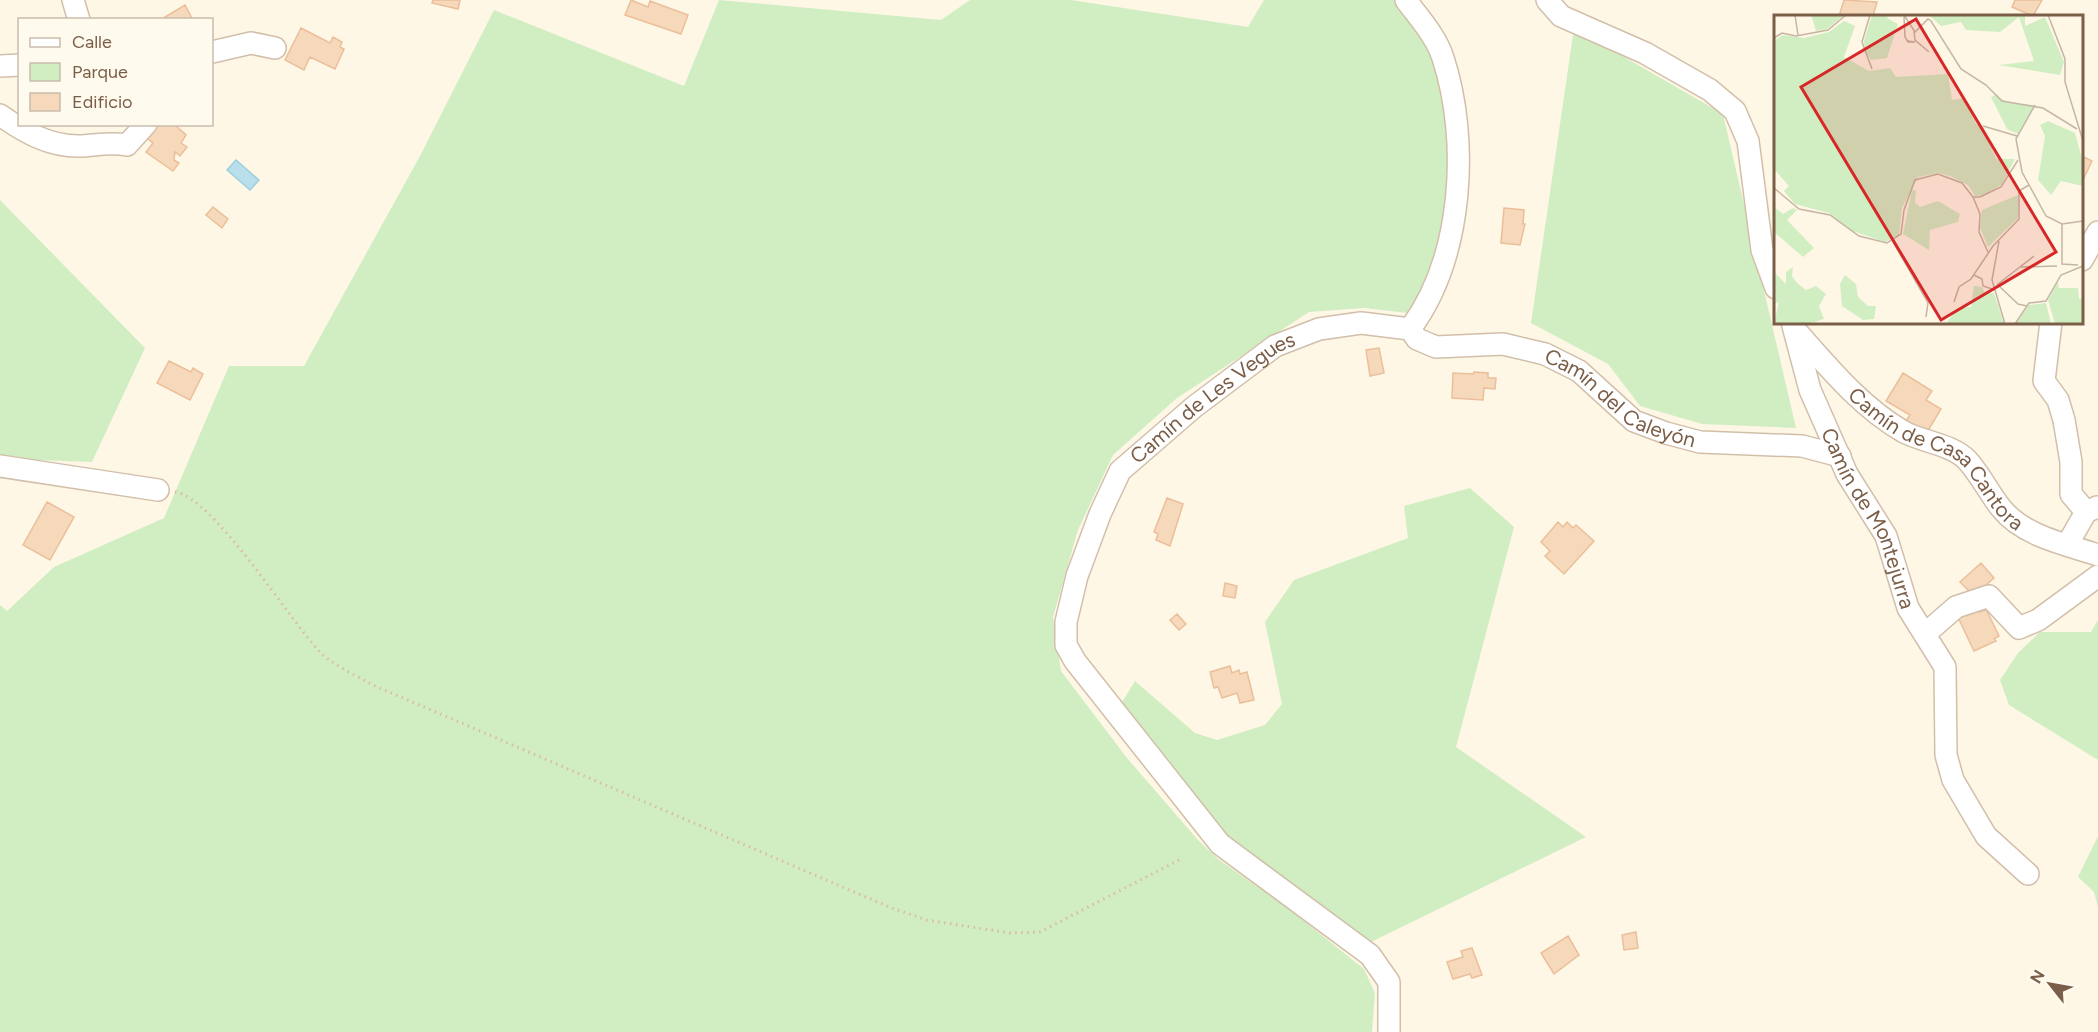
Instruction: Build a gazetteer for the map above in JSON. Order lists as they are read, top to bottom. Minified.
{"streets":{"street":["Camín del Caleyón","Camín de Les Vegues","Camín de Casa Cantora","Camín de Montejurra"]},"crossings":[["Camín del Caleyón","Camín de Les Vegues"],["Camín del Caleyón","Camín de Montejurra"],["Camín de Casa Cantora","Camín de Montejurra"]],"legend":["Calle","Parque","Edificio"],"north":"top left"}
